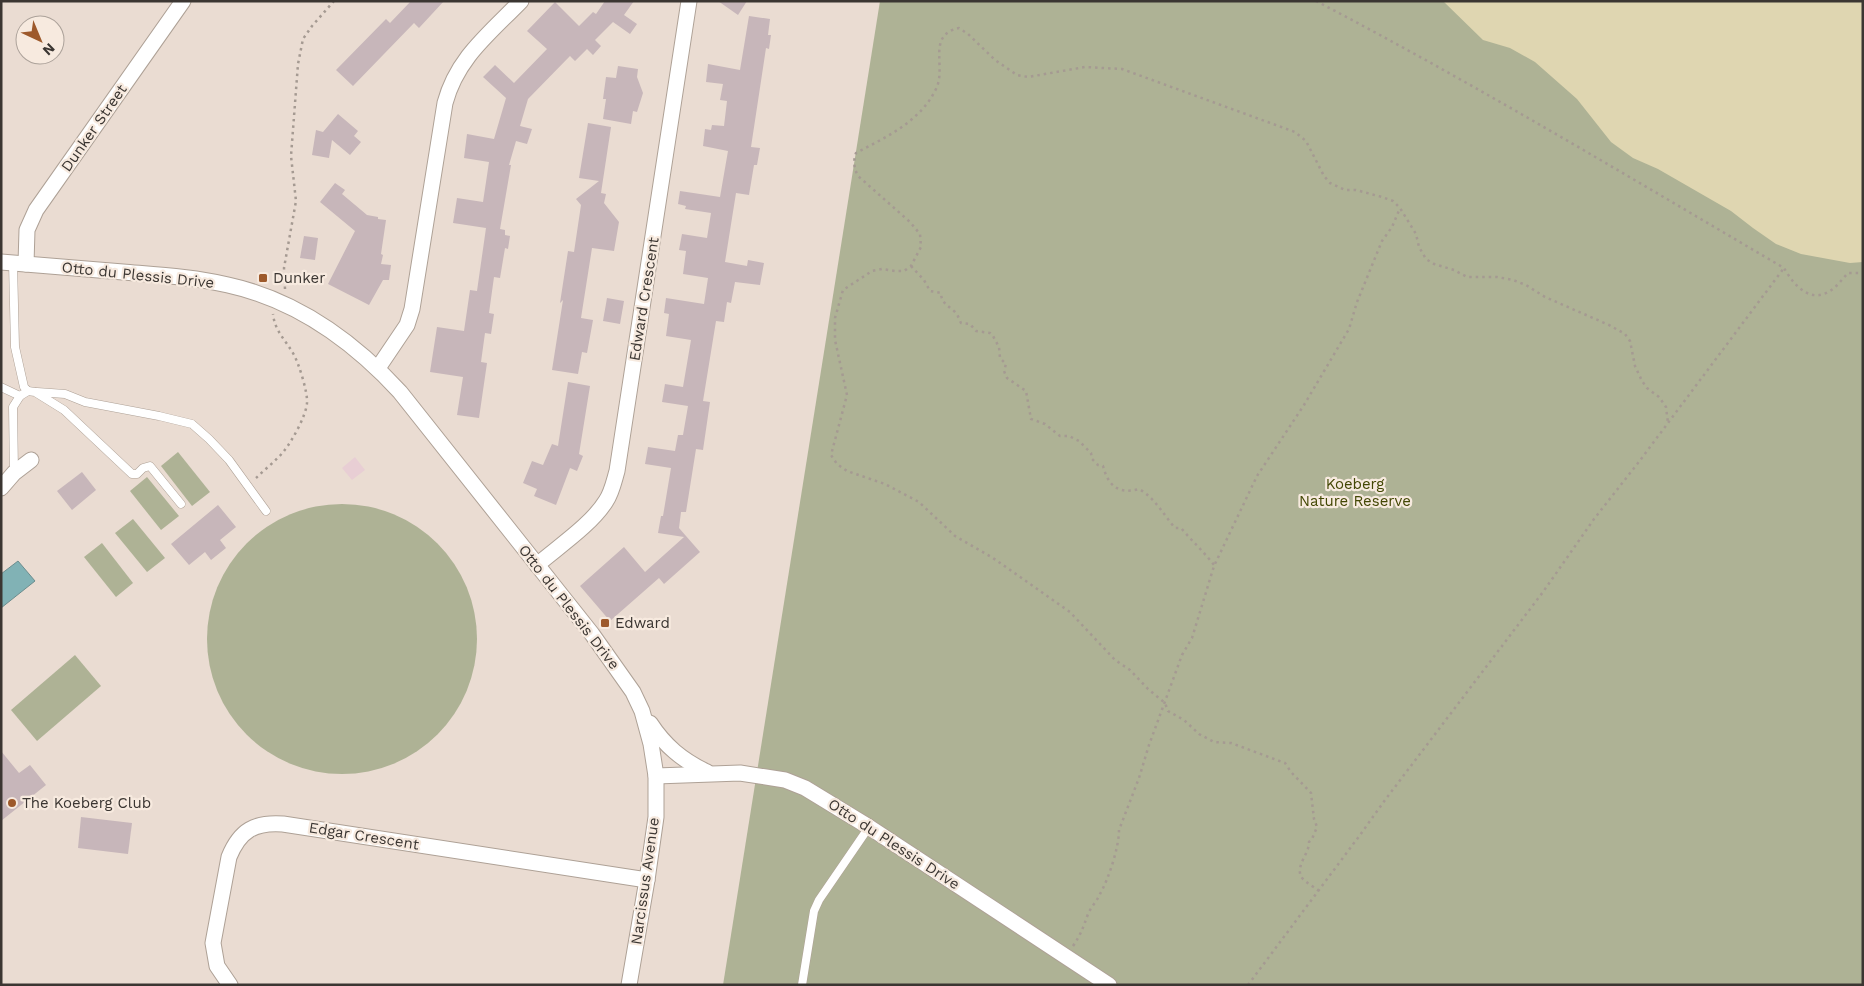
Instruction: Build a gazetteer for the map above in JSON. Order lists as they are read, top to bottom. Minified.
{"streets":{"street":["Dunker Street","Otto du Plessis Drive","Edward Crescent","Edgar Crescent","Narcissus Avenue"]},"crossings":[["Dunker Street","Otto du Plessis Drive"],["Otto du Plessis Drive","Edward Crescent"],["Otto du Plessis Drive","Narcissus Avenue"],["Edgar Crescent","Narcissus Avenue"]],"parks":["Koeberg Nature Reserve"],"places":{"transit":["Dunker","Edward"],"other":["The Koeberg Club"]},"north":"bottom right"}
